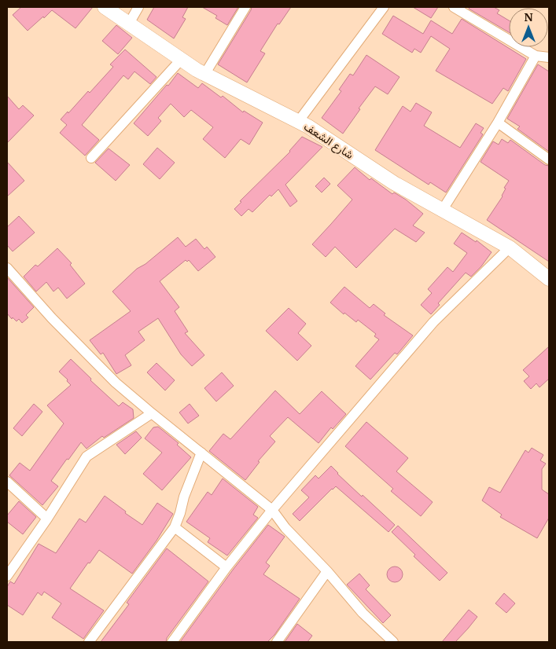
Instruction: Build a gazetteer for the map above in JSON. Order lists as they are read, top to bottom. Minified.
{"streets":{"street":["شارع الشعف"]},"north":"top"}
